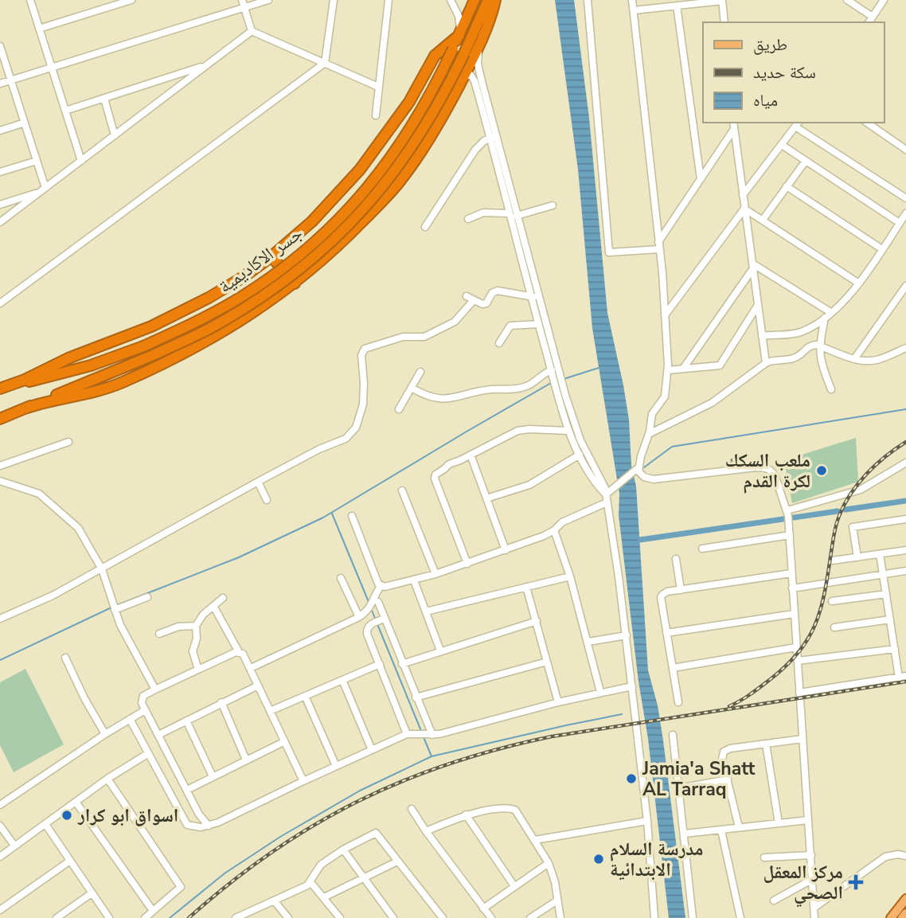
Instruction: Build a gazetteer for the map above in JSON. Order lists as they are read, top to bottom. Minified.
{"streets":{"highway":["جسر الاكاديمية"]},"places":{"other":["ملعب السكك لكرة القدم","Jamia'a Shatt AL Tarraq","اسواق ابو كرار","مدرسة السلام الابتدائية"],"health":["مركز المعقل الصحي"]},"legend":["طريق","سكة حديد","مياه"]}
